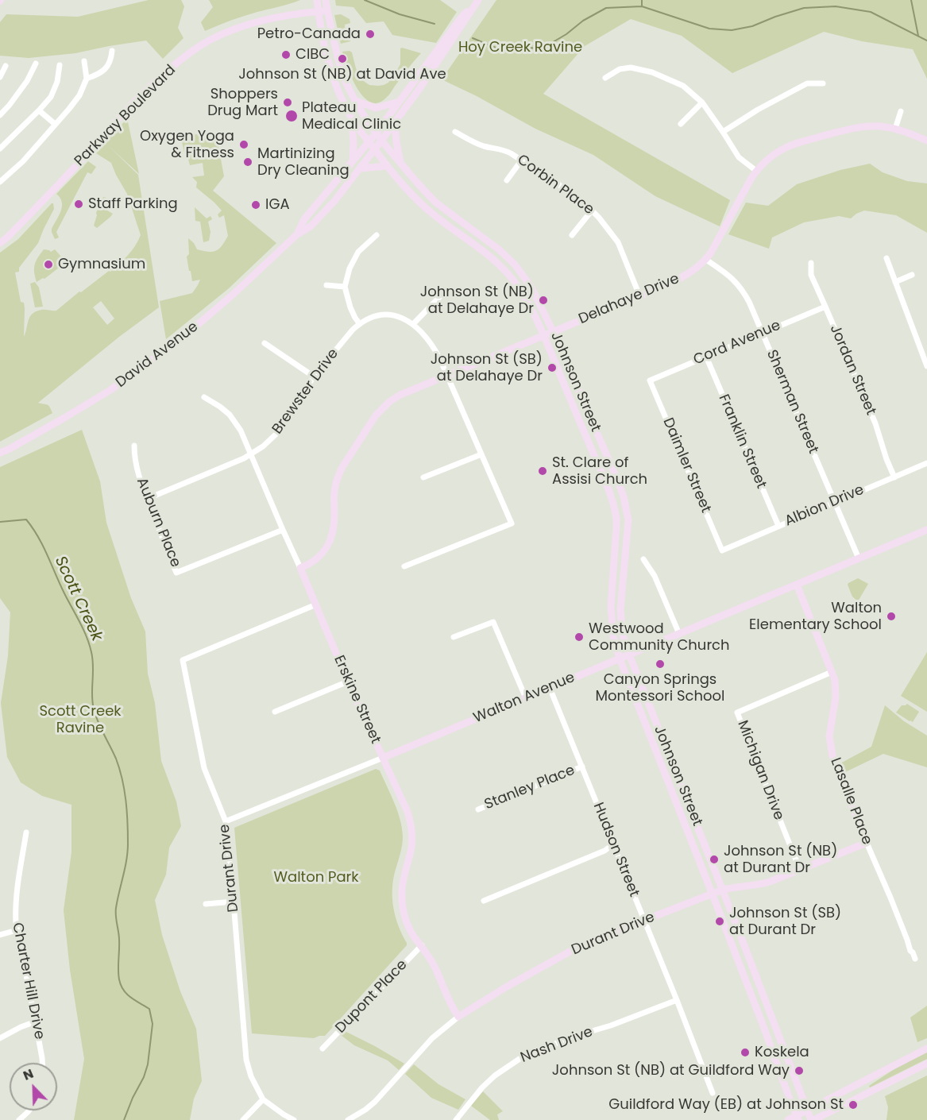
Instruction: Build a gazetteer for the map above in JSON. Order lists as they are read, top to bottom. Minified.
{"streets":{"main road":["Parkway Boulevard","Delahaye Drive","David Avenue","Johnson Street","Walton Avenue","Erskine Street","Lasalle Place","Durant Drive"],"street":["Corbin Place","Cord Avenue","Jordan Street","Brewster Drive","Sherman Street","Franklin Street","Daimler Street","Albion Drive","Auburn Place","Michigan Drive","Stanley Place","Hudson Street","Charter Hill Drive","Dupont Place","Nash Drive"]},"crossings":[["Parkway Boulevard","Johnson Street"],["Corbin Place","Delahaye Drive"],["Delahaye Drive","Johnson Street"],["Delahaye Drive","Brewster Drive"],["Delahaye Drive","Sherman Street"],["Delahaye Drive","Erskine Street"],["Cord Avenue","Jordan Street"],["Cord Avenue","Sherman Street"],["Cord Avenue","Franklin Street"],["Cord Avenue","Daimler Street"],["David Avenue","Johnson Street"],["Jordan Street","Albion Drive"],["Johnson Street","Walton Avenue"],["Johnson Street","Durant Drive"],["Brewster Drive","Auburn Place"],["Brewster Drive","Erskine Street"],["Sherman Street","Albion Drive"],["Sherman Street","Walton Avenue"],["Franklin Street","Albion Drive"],["Daimler Street","Albion Drive"],["Auburn Place","Erskine Street"],["Walton Avenue","Erskine Street"],["Walton Avenue","Lasalle Place"],["Walton Avenue","Hudson Street"],["Walton Avenue","Durant Drive"],["Erskine Street","Durant Drive"],["Erskine Street","Dupont Place"],["Michigan Drive","Lasalle Place"],["Michigan Drive","Durant Drive"],["Stanley Place","Hudson Street"],["Lasalle Place","Durant Drive"],["Hudson Street","Durant Drive"],["Hudson Street","Nash Drive"]],"water":["Scott Creek"],"parks":["Hoy Creek Ravine","Scott Creek Ravine","Walton Park"],"places":["Petro-Canada","CIBC","Johnson St (NB) at David Ave","Shoppers Drug Mart","Plateau Medical Clinic","Oxygen Yoga & Fitness","Martinizing Dry Cleaning","Staff Parking","IGA","Gymnasium","Johnson St (NB) at Delahaye Dr","Johnson St (SB) at Delahaye Dr","St. Clare of Assisi Church","Walton Elementary School","Westwood Community Church","Canyon Springs Montessori School","Johnson St (NB) at Durant Dr","Johnson St (SB) at Durant Dr","Koskela","Johnson St (NB) at Guildford Way","Guildford Way (EB) at Johnson St"],"north":"top left"}
